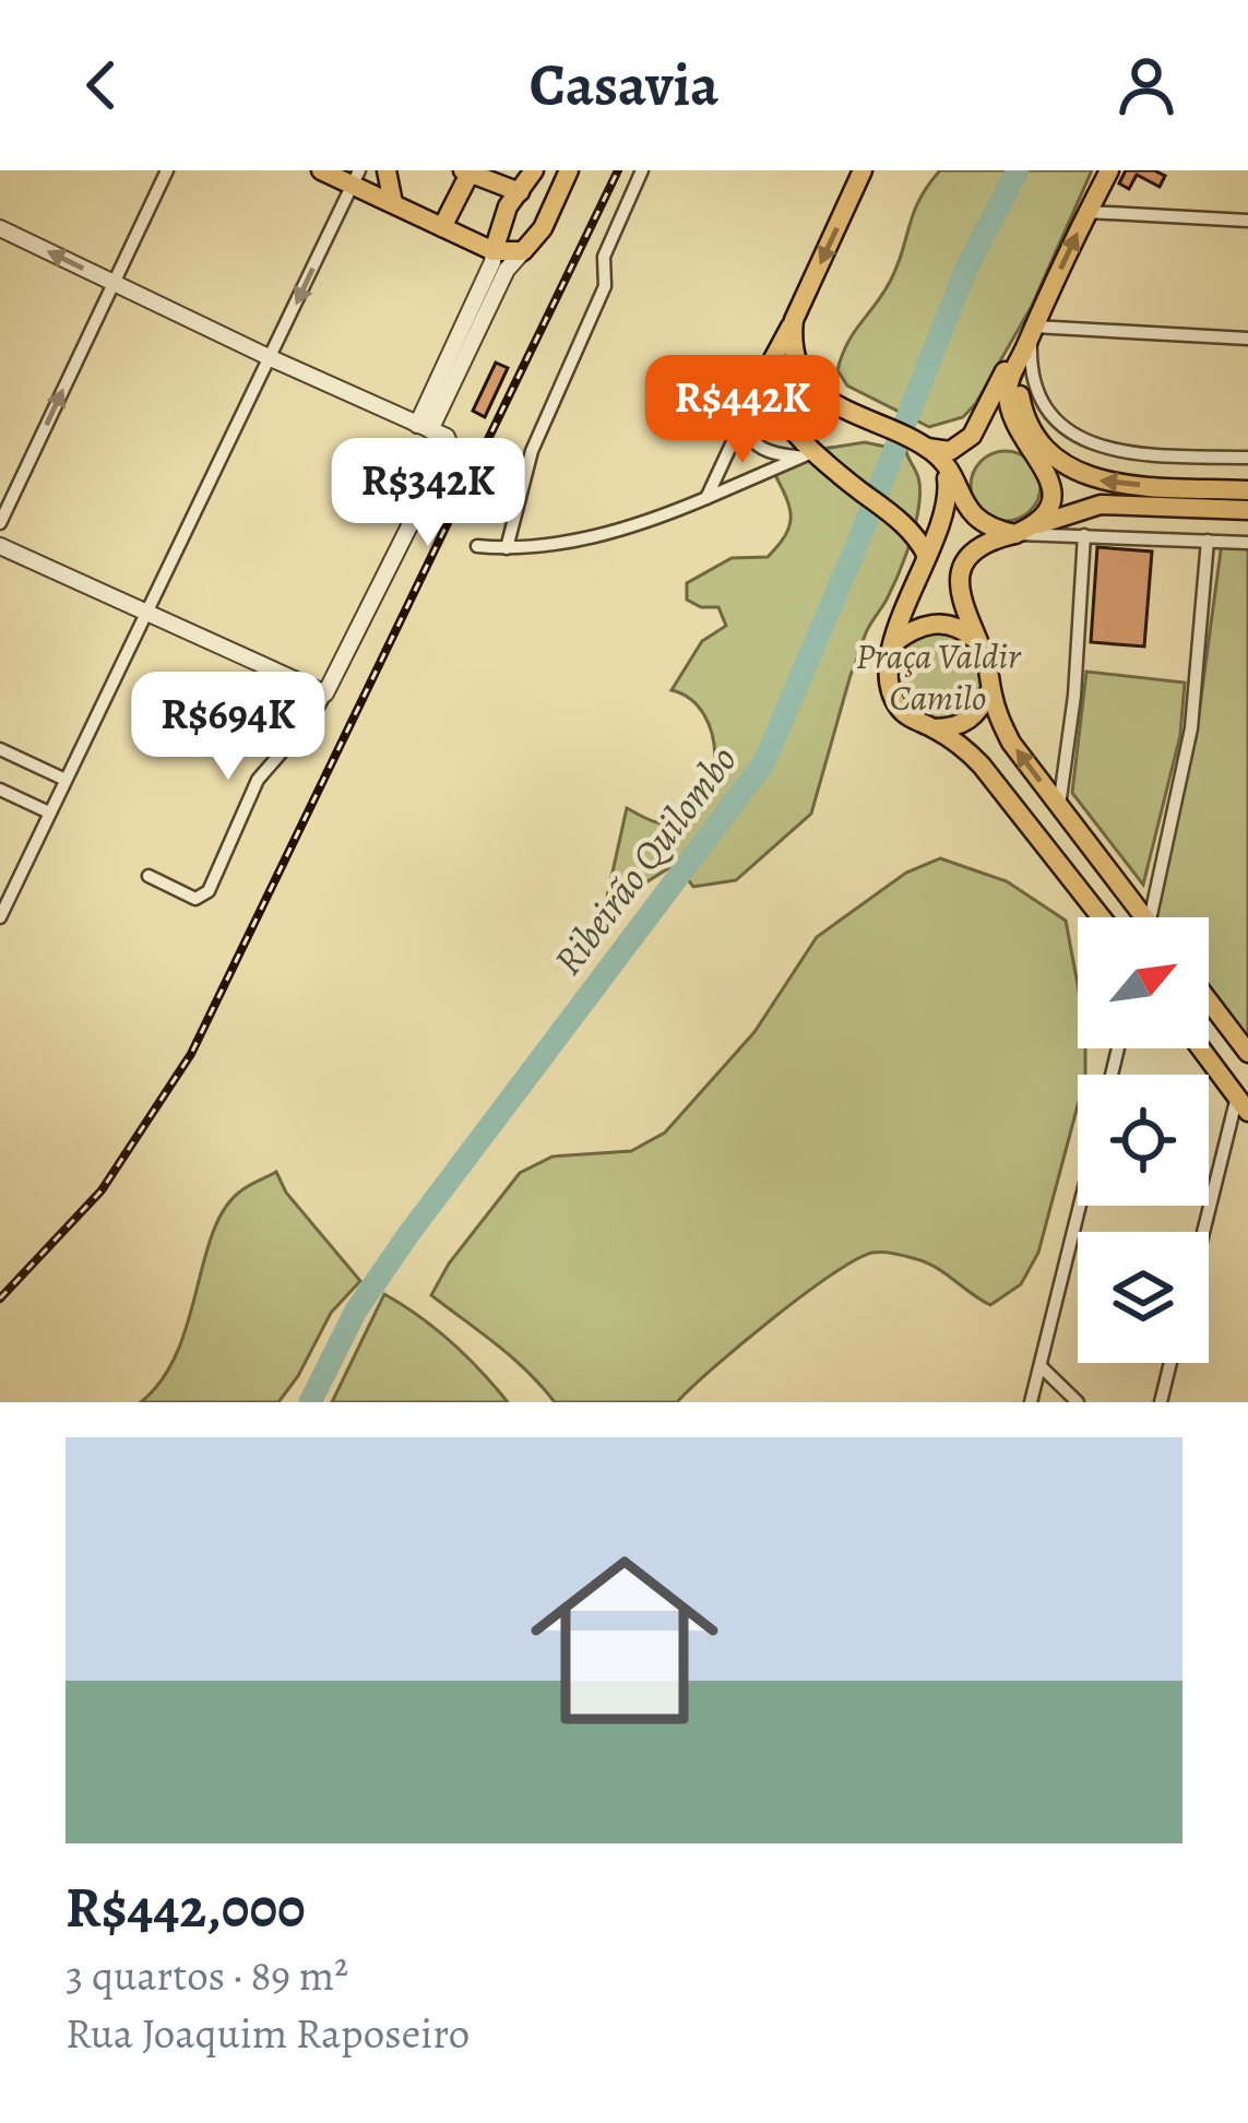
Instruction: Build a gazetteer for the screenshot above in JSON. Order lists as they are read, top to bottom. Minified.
{"water":["Ribeirão Quilombo"],"parks":["Praça Valdir Camilo"],"north":"top right","page":{"header":"Casavia","price":["R$442K","R$342K","R$694K"],"list":[{"name":"R$442,000","note":"3 quartos · 89 m² · Rua Joaquim Raposeiro"}]}}
